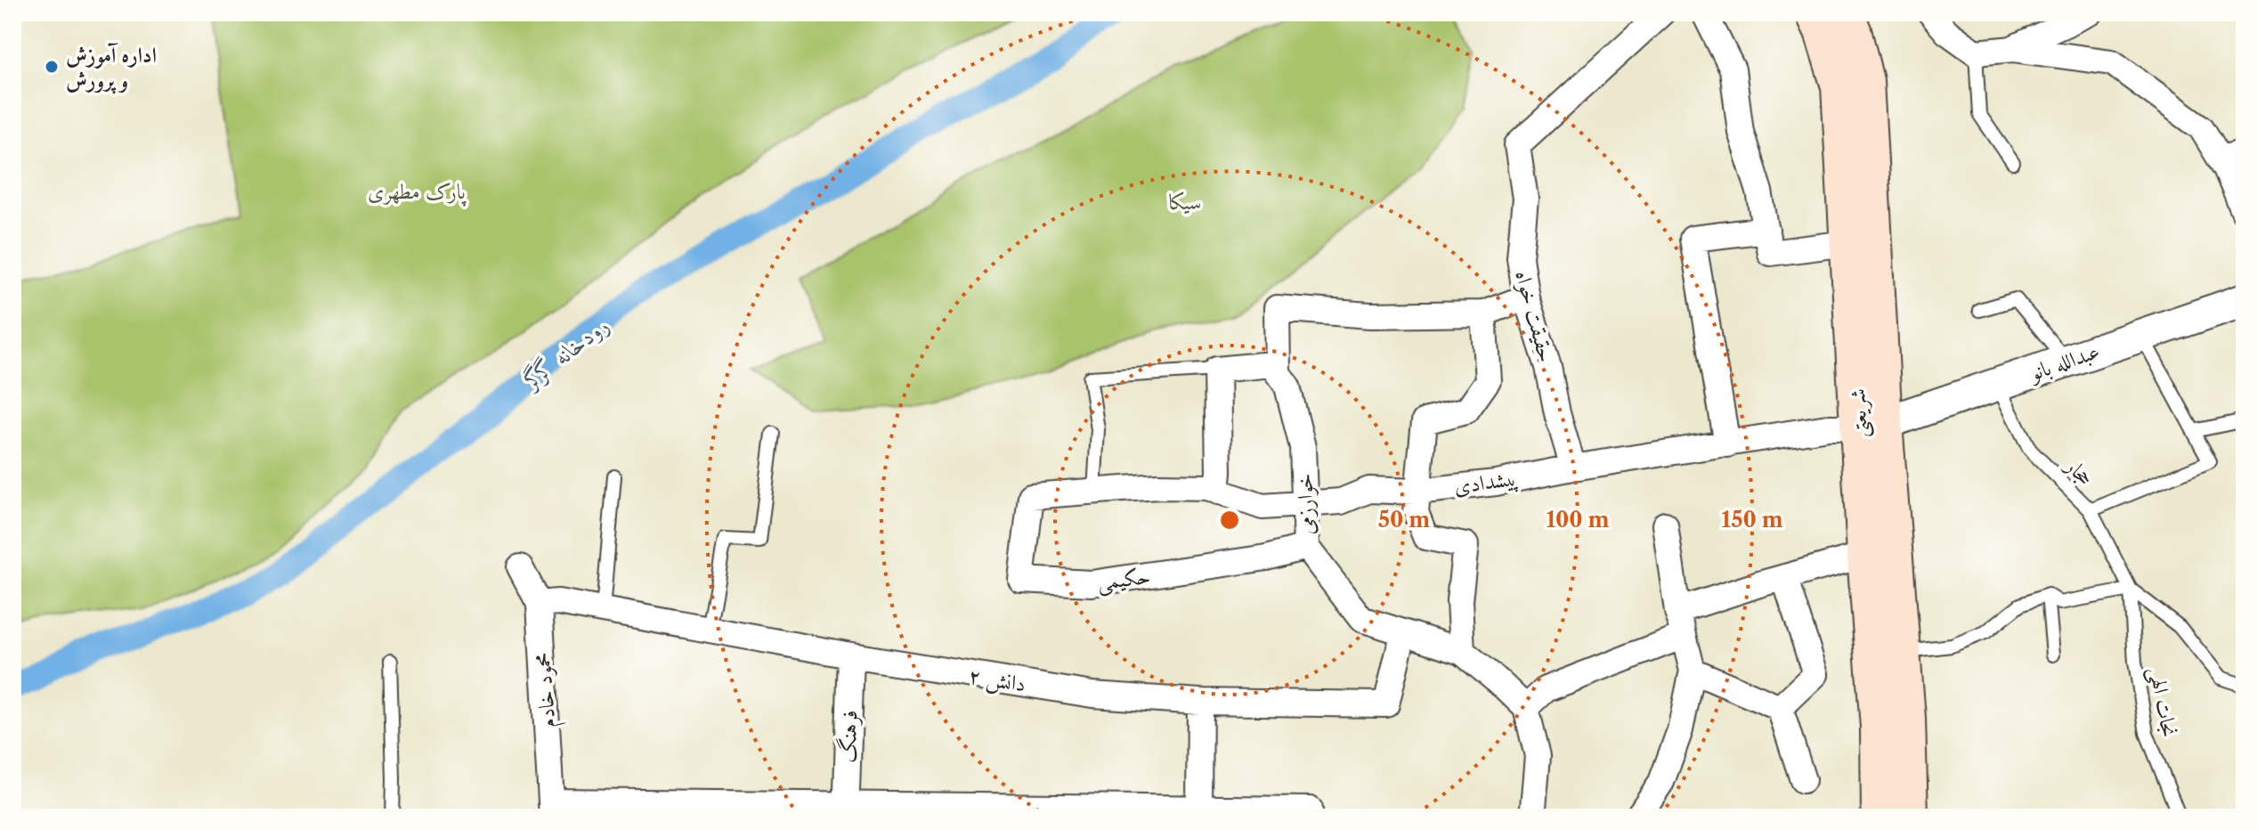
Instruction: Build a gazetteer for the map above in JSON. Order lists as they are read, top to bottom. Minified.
{"streets":{"main road":["شریعتی"],"street":["حقیقت خواه","عبدالله بانو","پیشدادی","خوارزمی","حکیمی","دانش ۲","محمود خادم","فرهنگ"],"lane":["حجار","نجات الهی"]},"crossings":[["حقیقت خواه","پیشدادی"],["عبدالله بانو","شریعتی"],["عبدالله بانو","حجار"],["عبدالله بانو","پیشدادی"],["شریعتی","پیشدادی"],["حجار","نجات الهی"],["پیشدادی","خوارزمی"],["پیشدادی","حکیمی"],["خوارزمی","حکیمی"],["خوارزمی","دانش ۲"],["دانش ۲","محمود خادم"],["دانش ۲","فرهنگ"]],"water":["رودخانه گرگر"],"parks":["پارک مطهری","سیکا"],"places":["اداره آموزش و پرورش"],"rings":["50 m","100 m","150 m"]}
